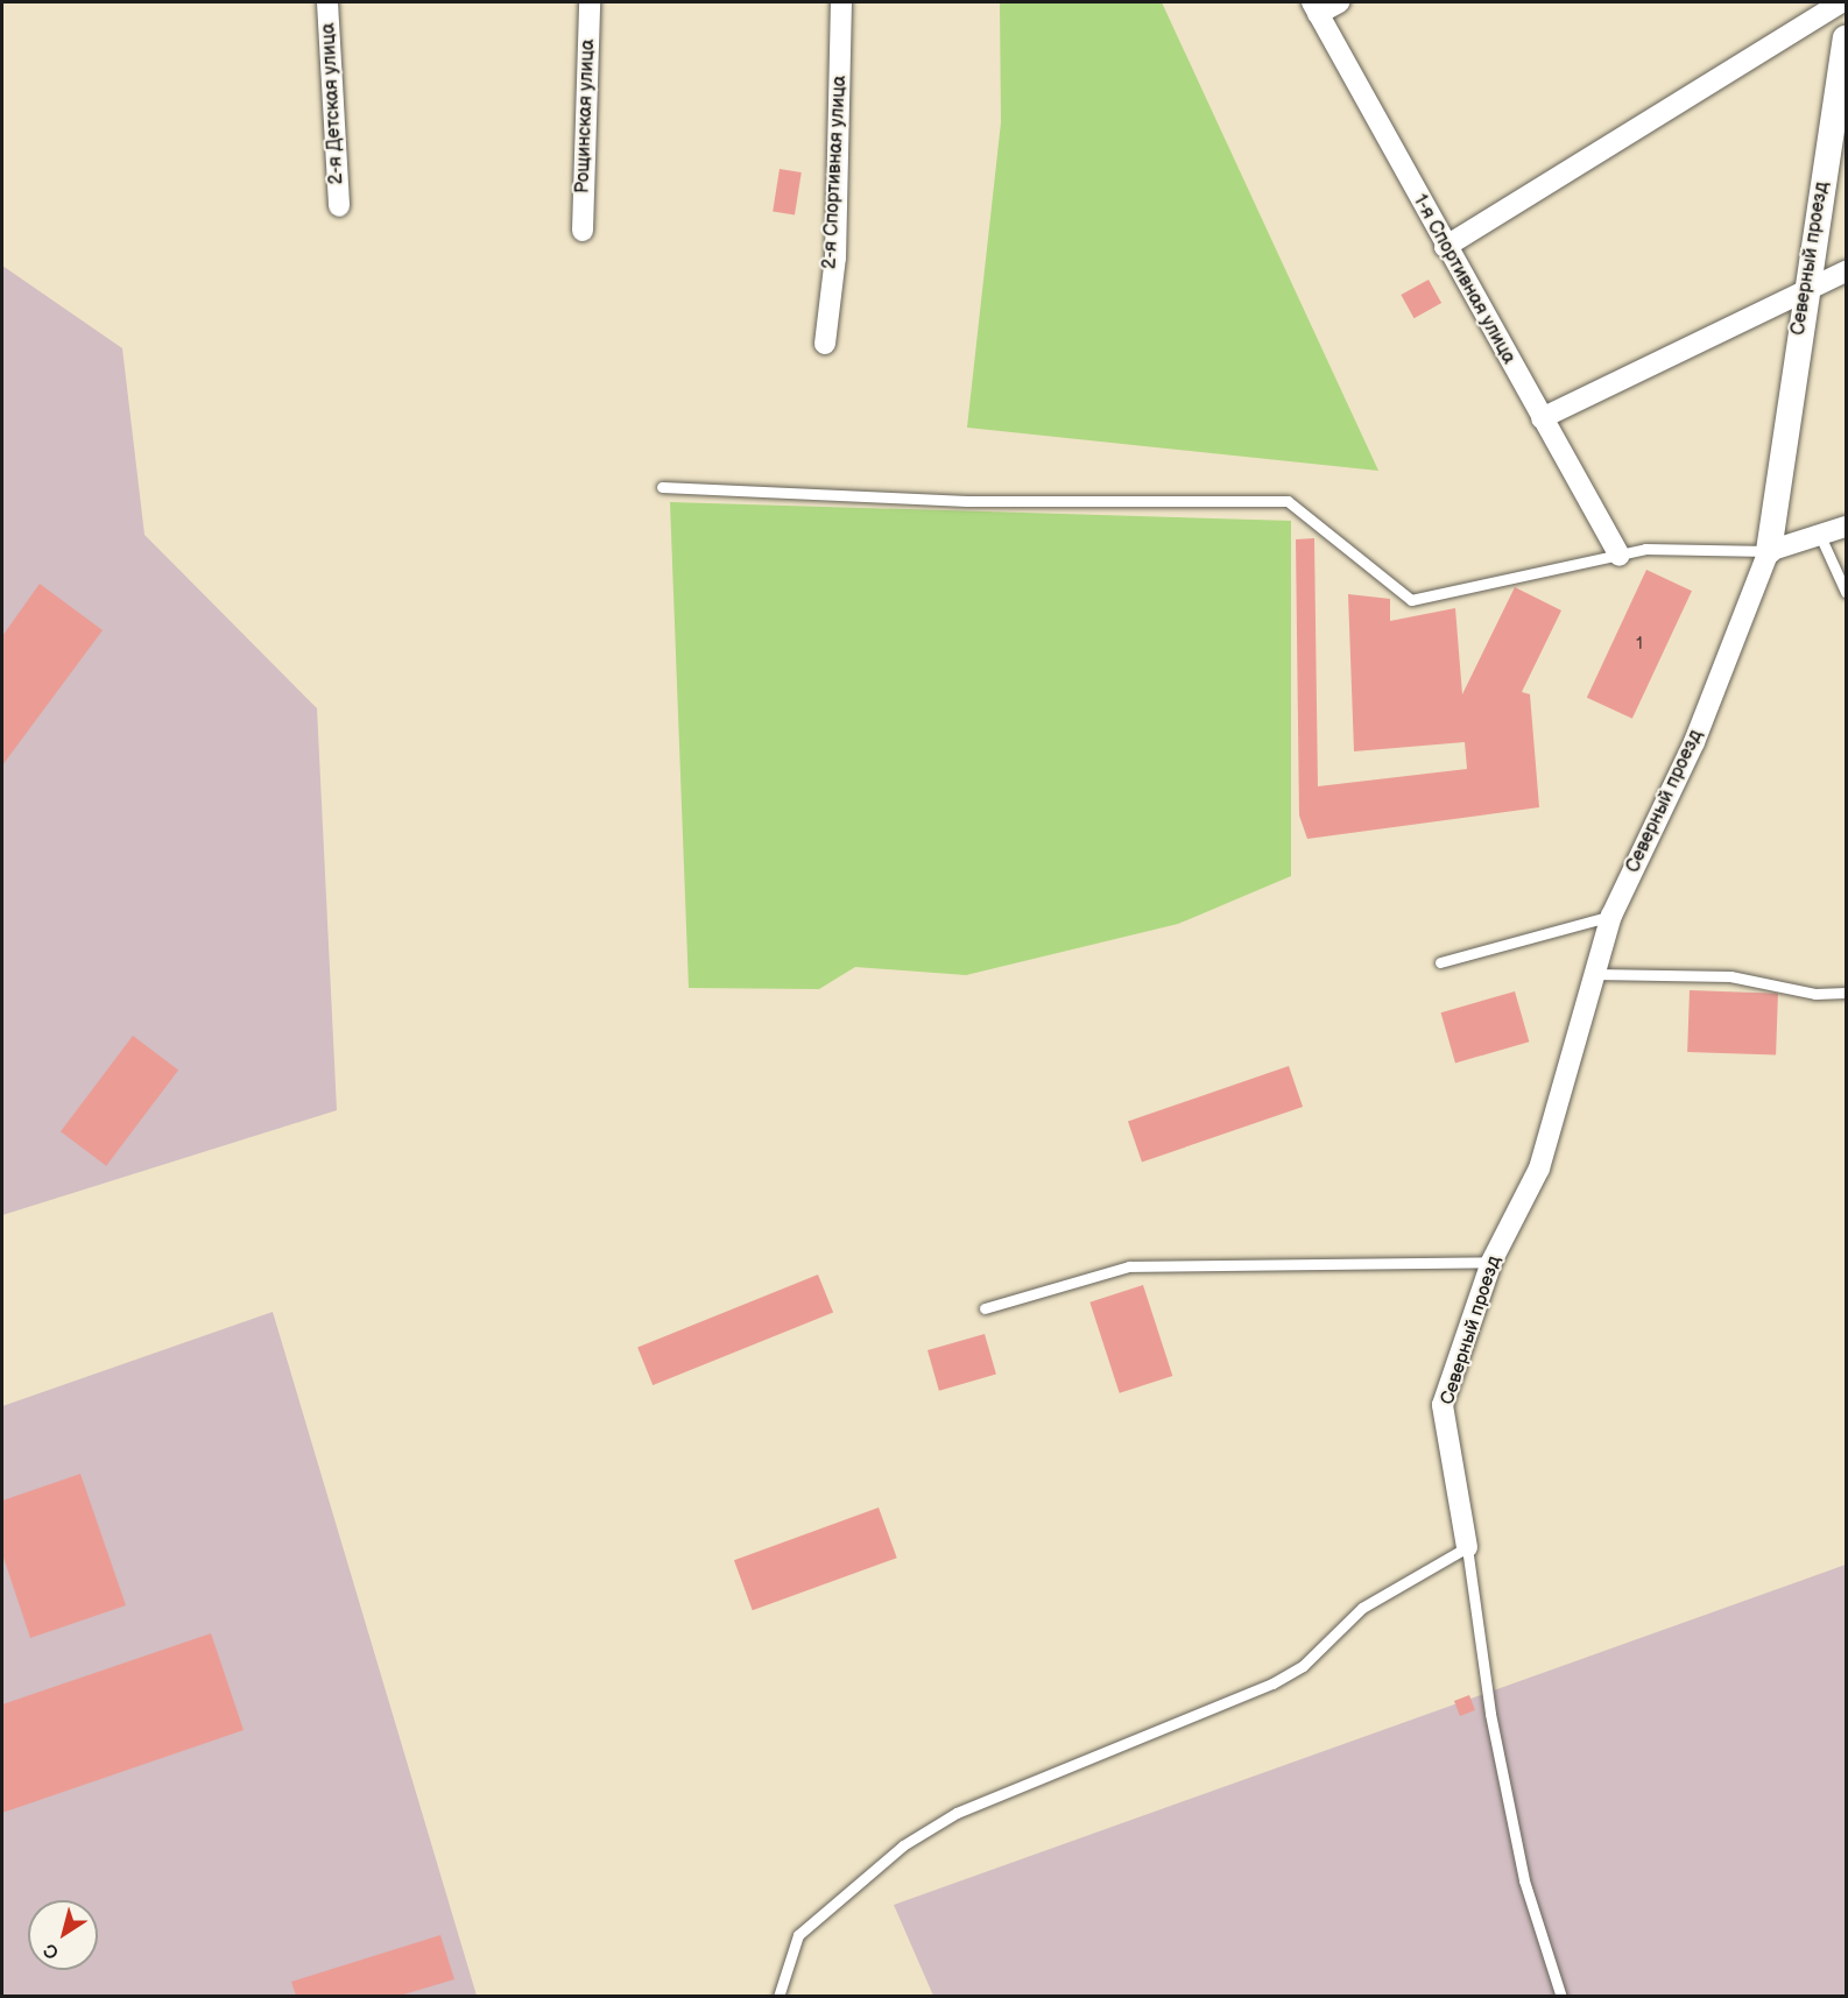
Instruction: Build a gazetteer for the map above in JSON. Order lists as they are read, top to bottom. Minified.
{"streets":{"street":["2-я Детская улица","Рощинская улица","2-я Спортивная улица","Северный проезд","1-я Спортивная улица"]},"house_numbers":["1"],"north":"bottom left"}
